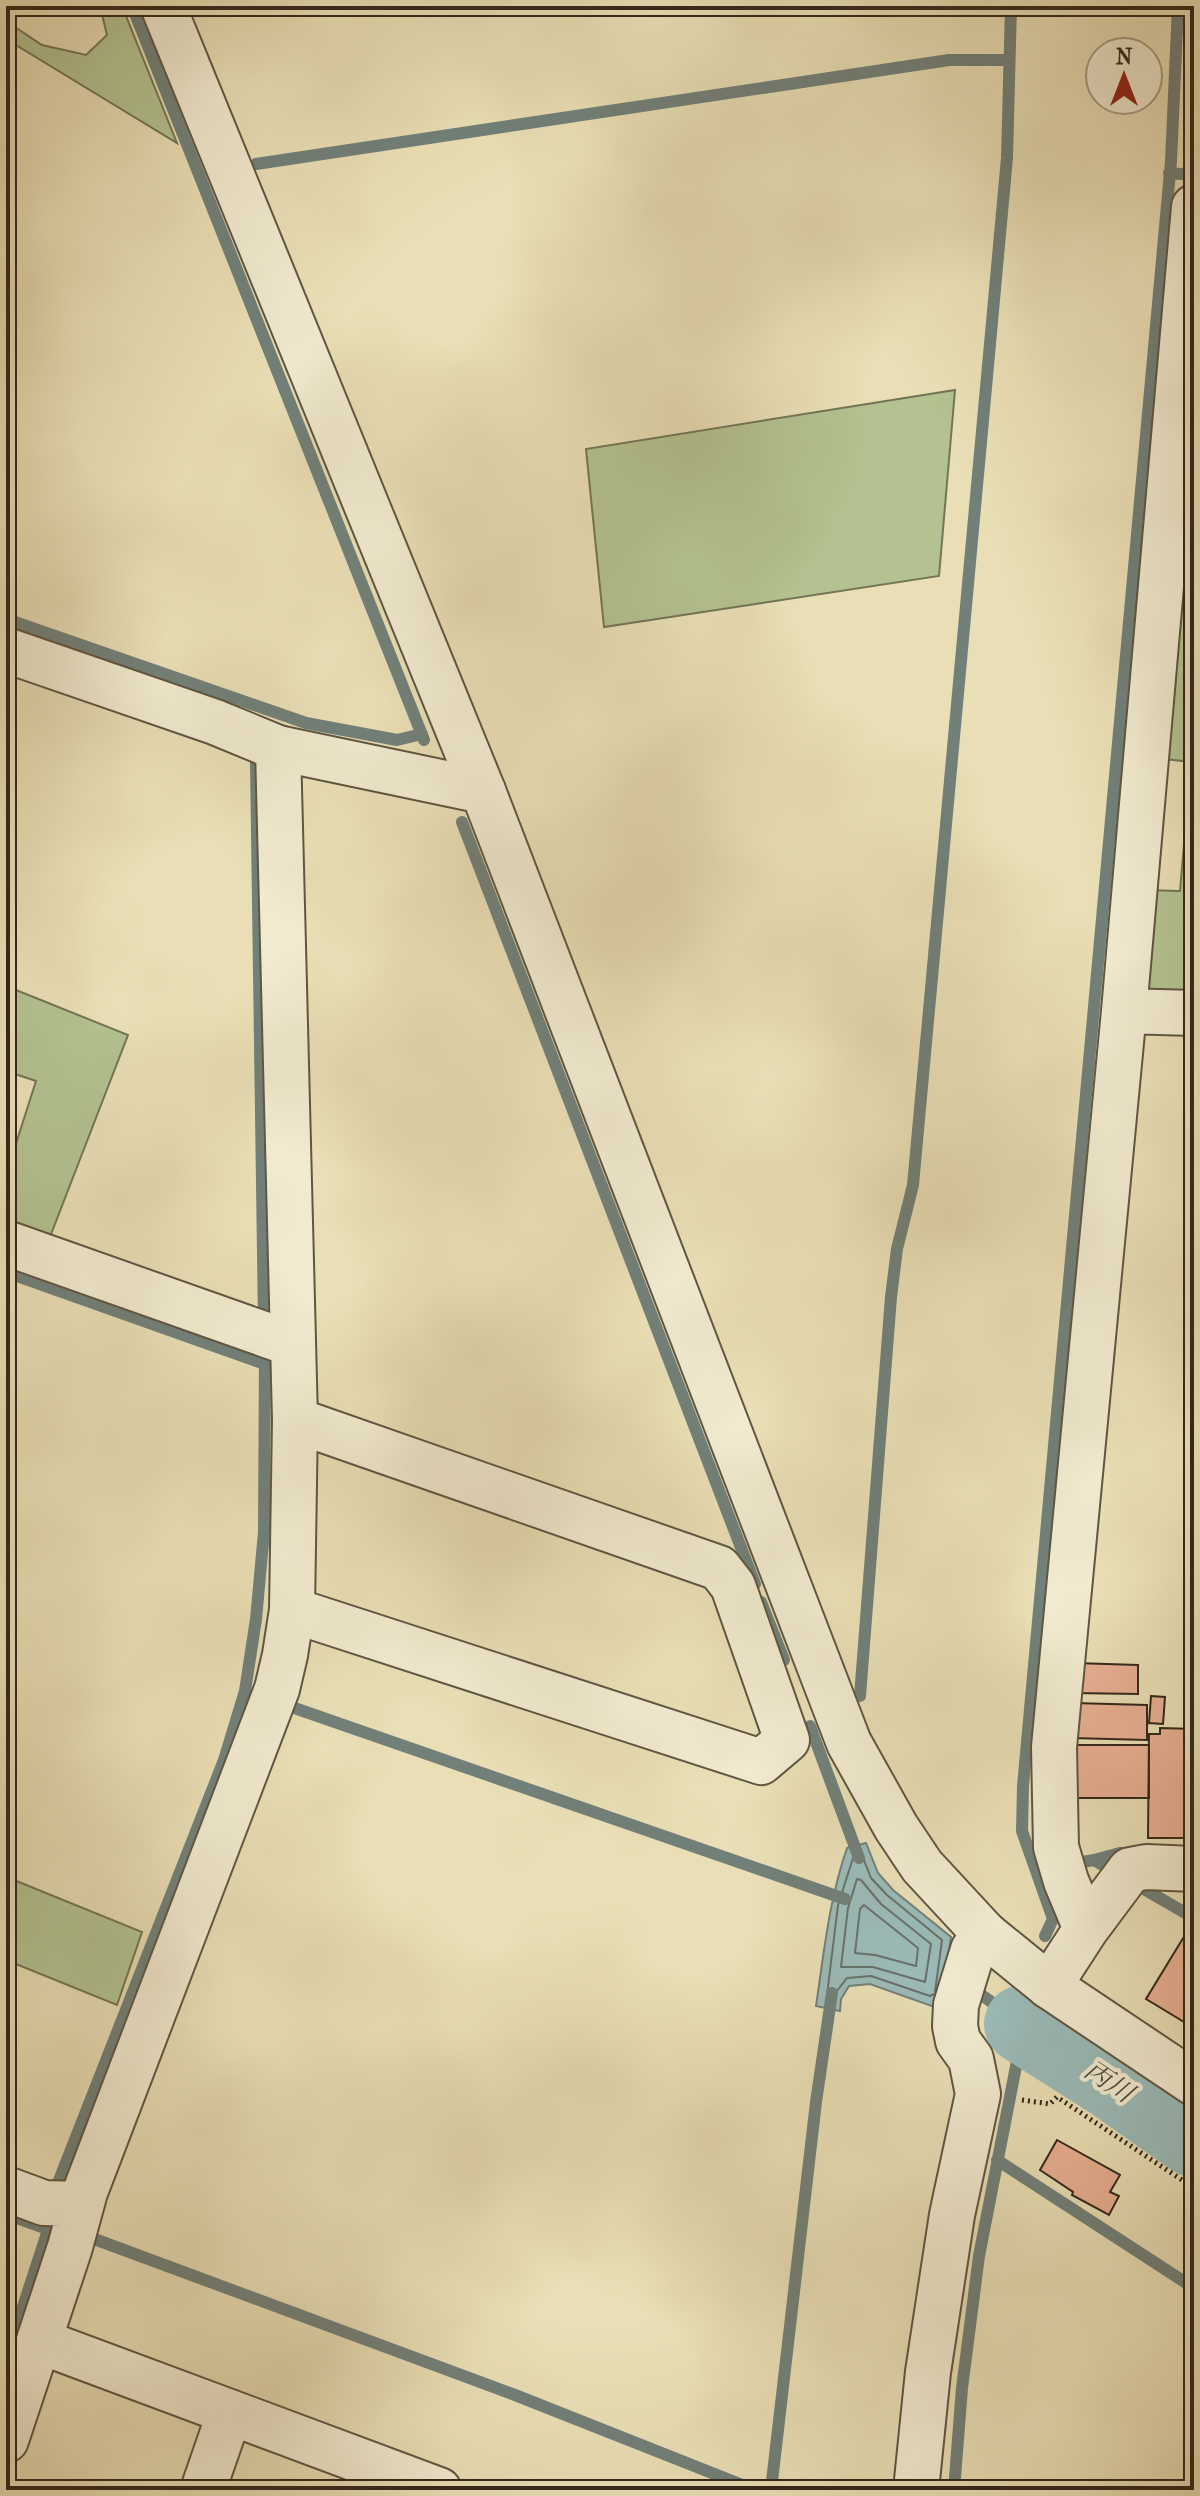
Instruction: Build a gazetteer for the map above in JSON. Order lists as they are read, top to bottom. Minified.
{"water":["丙川"],"north":"top"}
